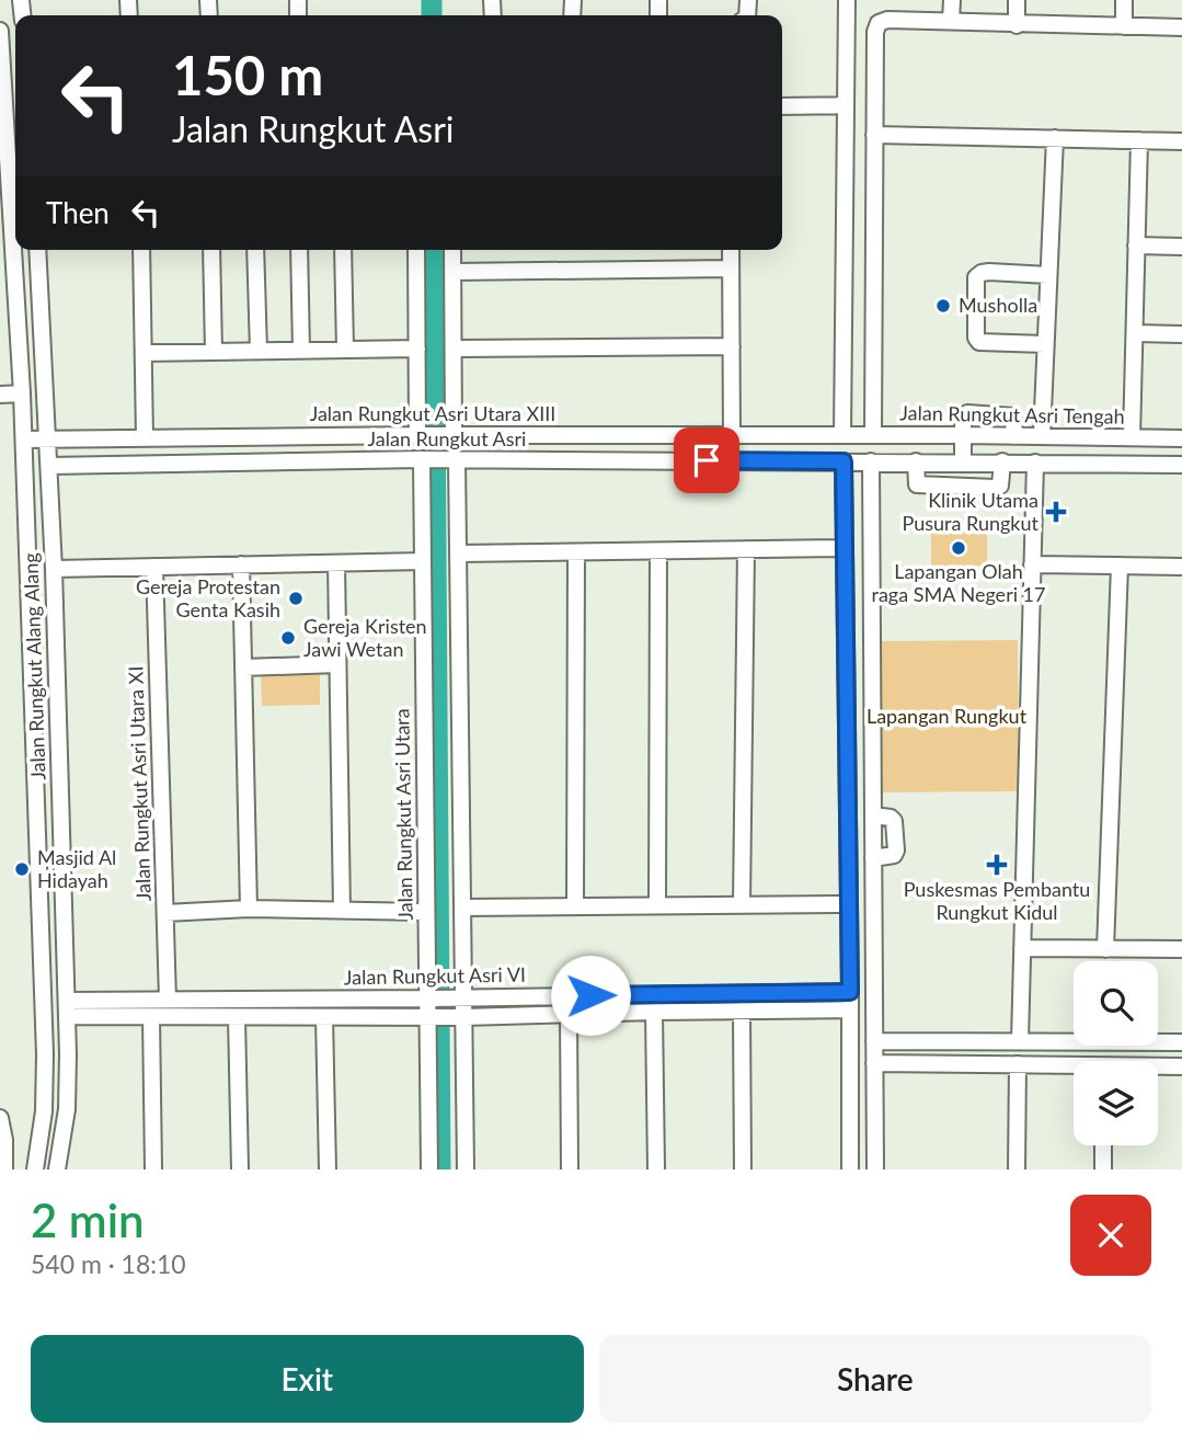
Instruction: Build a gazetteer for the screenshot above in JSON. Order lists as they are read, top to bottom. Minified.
{"streets":{"street":["Jalan Rungkut Asri Utara XIII","Jalan Rungkut Asri Tengah","Jalan Rungkut Asri","Jalan Rungkut Alang Alang","Jalan Rungkut Asri Utara XI","Jalan Rungkut Asri Utara","Jalan Rungkut Asri VI"]},"crossings":[["Jalan Rungkut Asri Utara XIII","Jalan Rungkut Asri Tengah"],["Jalan Rungkut Asri Utara XIII","Jalan Rungkut Alang Alang"],["Jalan Rungkut Asri","Jalan Rungkut Alang Alang"],["Jalan Rungkut Asri","Jalan Rungkut Asri Utara"],["Jalan Rungkut Alang Alang","Jalan Rungkut Asri VI"],["Jalan Rungkut Asri Utara XI","Jalan Rungkut Asri VI"],["Jalan Rungkut Asri Utara","Jalan Rungkut Asri VI"]],"parks":["Lapangan Rungkut"],"places":{"other":["Musholla","Lapangan Olah raga SMA Negeri 17","Gereja Protestan Genta Kasih","Gereja Kristen Jawi Wetan","Masjid Al Hidayah"],"health":["Klinik Utama Pusura Rungkut","Puskesmas Pembantu Rungkut Kidul"]},"page":{"turn":["150 m","Jalan Rungkut Asri"],"then":"Then","heading":["2 min","540 m · 18:10"],"buttons":["Exit","Share"]}}
